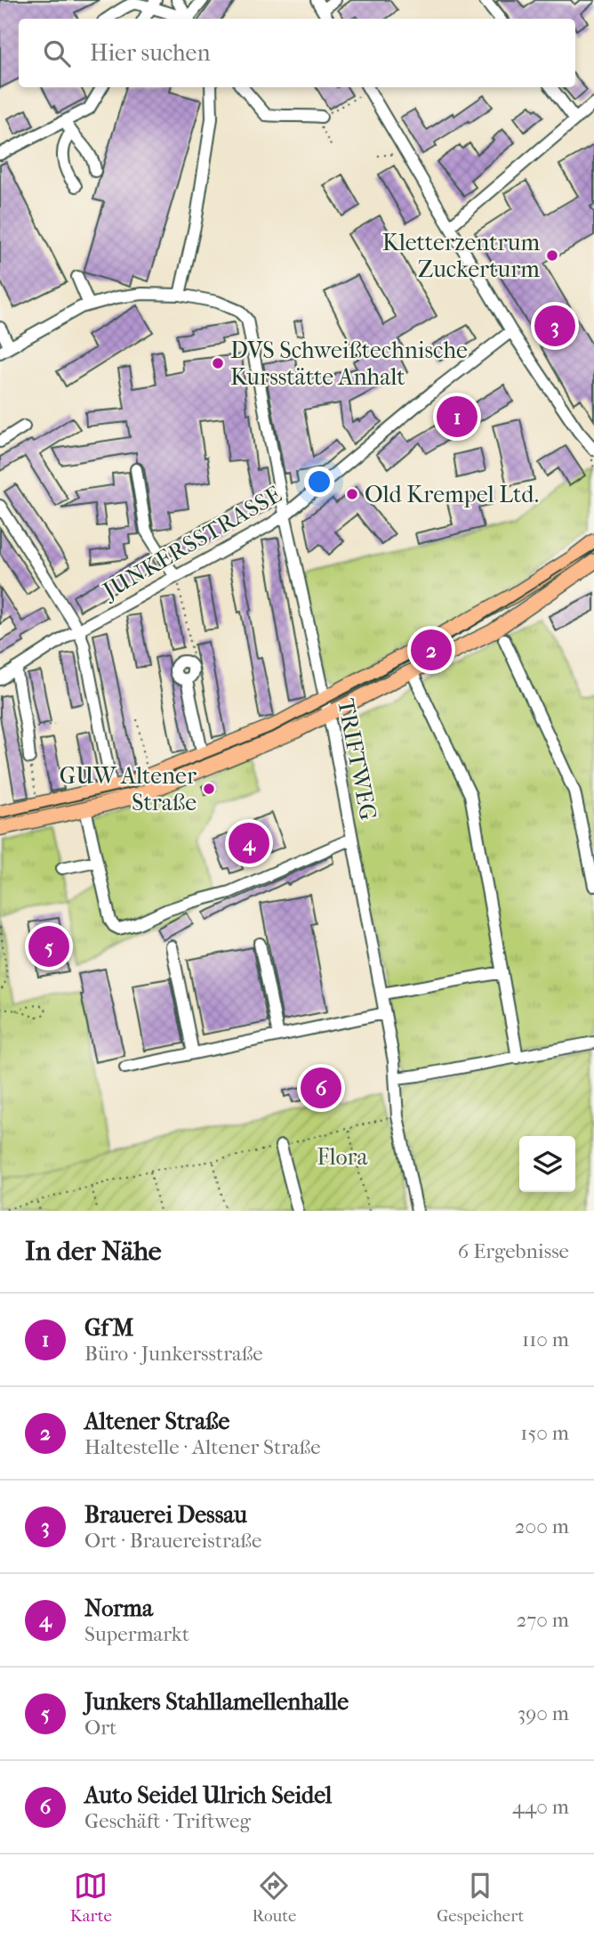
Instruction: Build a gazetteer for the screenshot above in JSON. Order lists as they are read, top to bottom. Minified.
{"streets":{"street":["JUNKERSSTRASSE","TRIFTWEG"]},"crossings":[["JUNKERSSTRASSE","TRIFTWEG"]],"parks":["Flora"],"places":["Kletterzentrum Zuckerturm","DVS Schweißtechnische Kursstätte Anhalt","Old Krempel Ltd.","GUW Altener Straße"],"page":{"search":"Hier suchen","pins":["3","1","2","4","5","6"],"heading":["In der Nähe","6 Ergebnisse"],"list":[{"mark":"1","name":"GfM","note":"Büro · Junkersstraße","value":"110 m"},{"mark":"2","name":"Altener Straße","note":"Haltestelle · Altener Straße","value":"150 m"},{"mark":"3","name":"Brauerei Dessau","note":"Ort · Brauereistraße","value":"200 m"},{"mark":"4","name":"Norma","note":"Supermarkt","value":"270 m"},{"mark":"5","name":"Junkers Stahllamellenhalle","note":"Ort","value":"390 m"},{"mark":"6","name":"Auto Seidel Ulrich Seidel","note":"Geschäft · Triftweg","value":"440 m"}],"nav":["Karte","Route","Gespeichert"]}}
